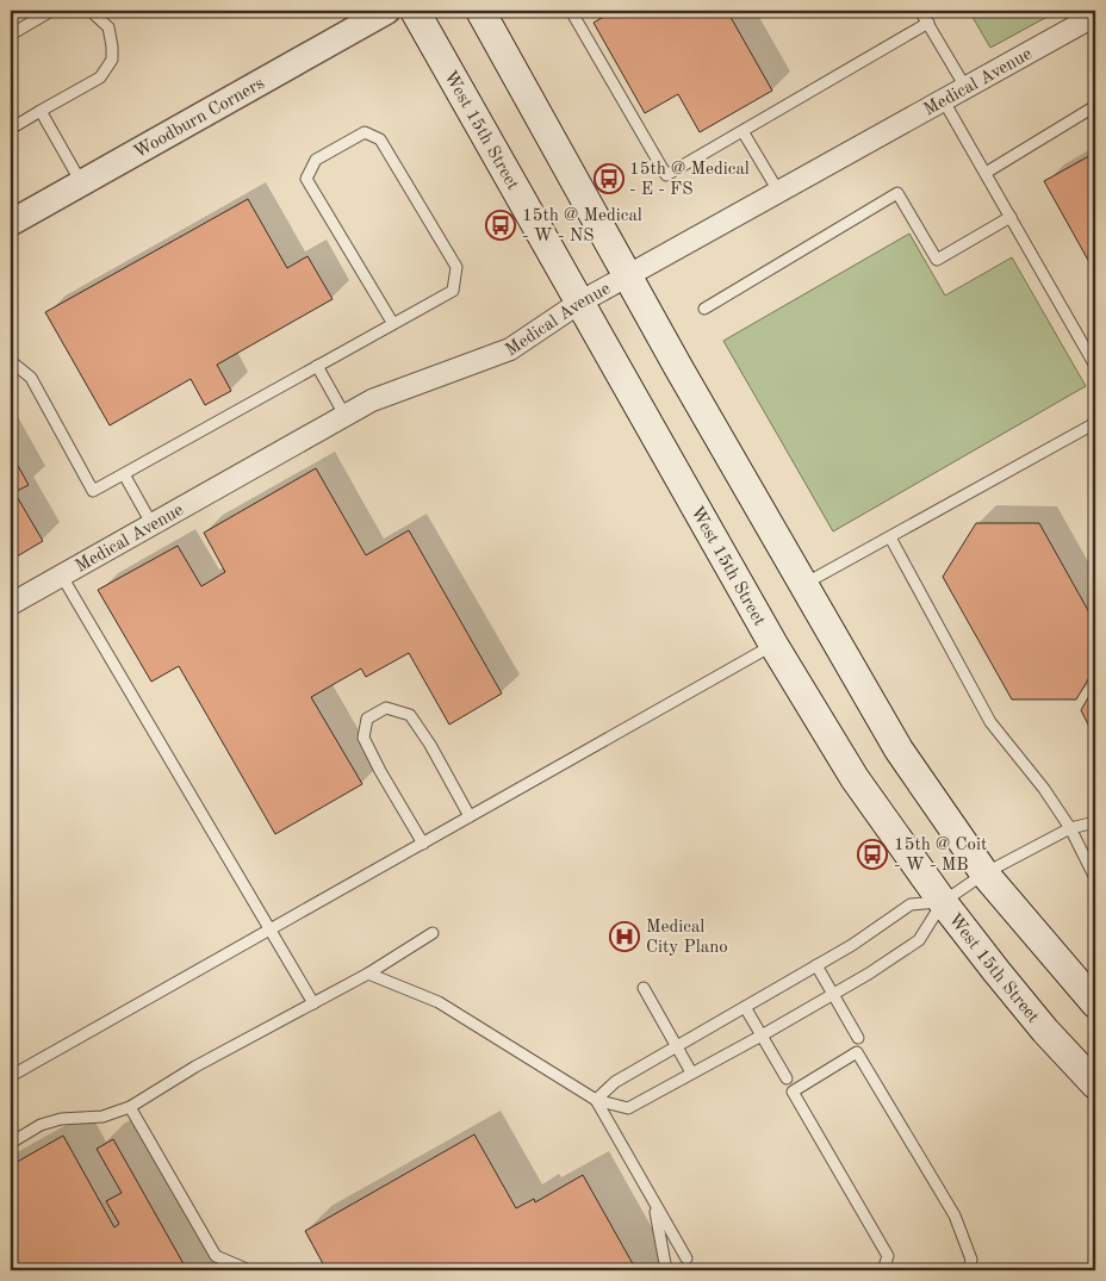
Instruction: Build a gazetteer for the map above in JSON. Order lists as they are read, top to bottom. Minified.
{"streets":{"main road":["West 15th Street"],"street":["Medical Avenue","Woodburn Corners"]},"crossings":[["Medical Avenue","West 15th Street"]],"places":{"bus stop":["15th @ Medical - E - FS","15th @ Medical - W - NS","15th @ Coit - W - MB"],"hospital":["Medical City Plano"]}}
